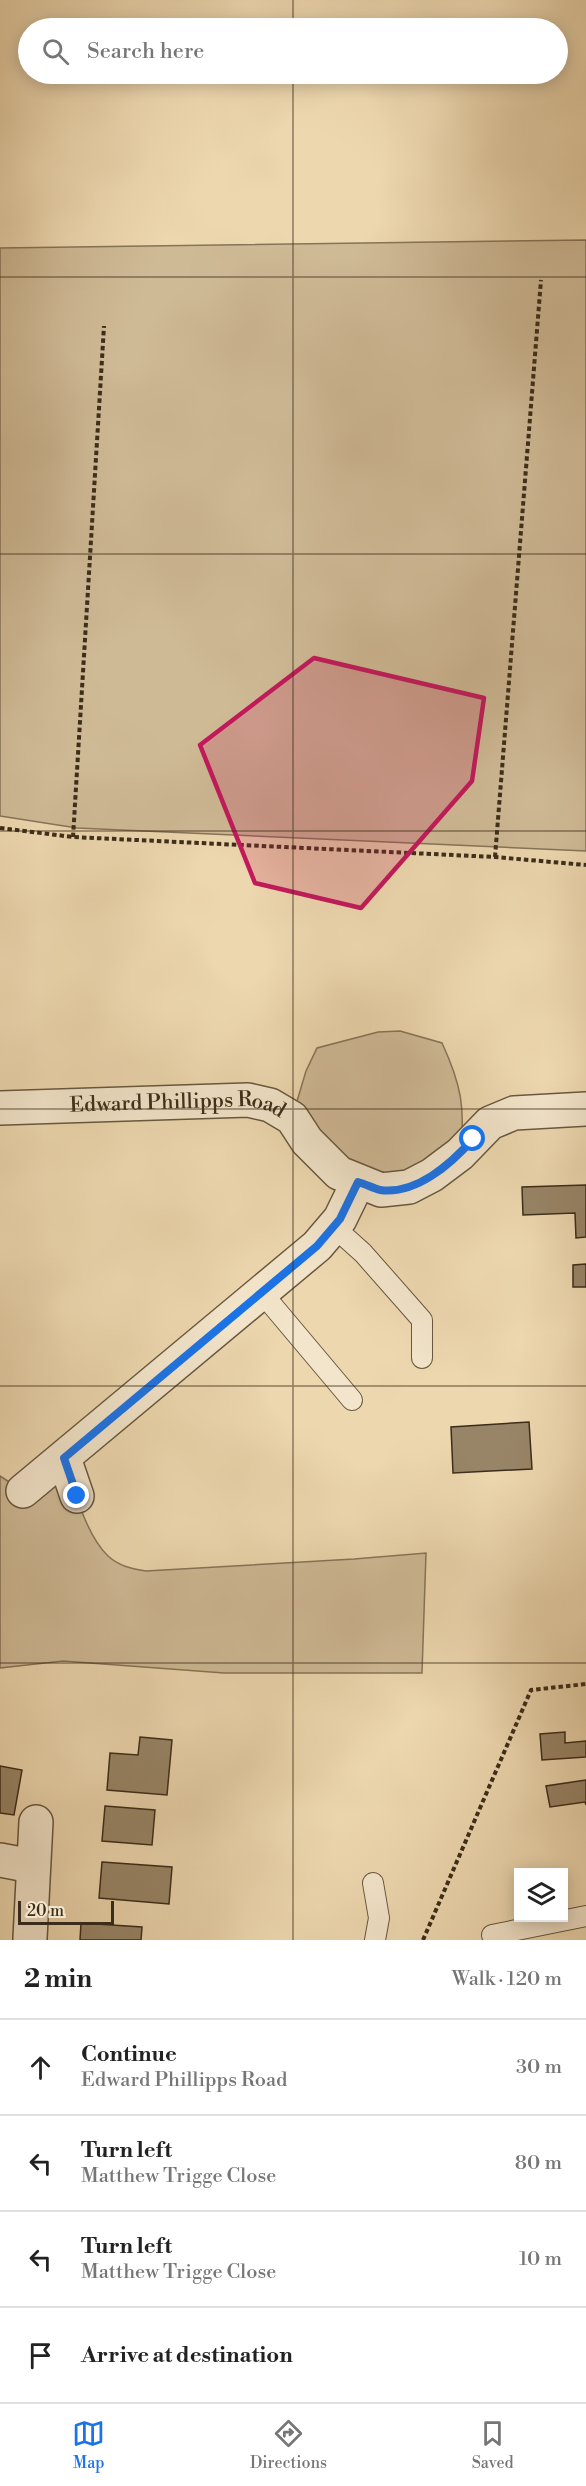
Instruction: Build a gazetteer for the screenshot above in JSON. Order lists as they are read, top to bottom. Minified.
{"streets":{"street":["Edward Phillipps Road"]},"scale_bar":"20 m","page":{"search":"Search here","scale":"20 m","heading":["2 min","Walk · 120 m"],"list":[["Continue","Edward Phillipps Road","30 m"],["Turn left","Matthew Trigge Close","80 m"],["Turn left","Matthew Trigge Close","10 m"],"Arrive at destination"],"nav":["Map","Directions","Saved"]}}
